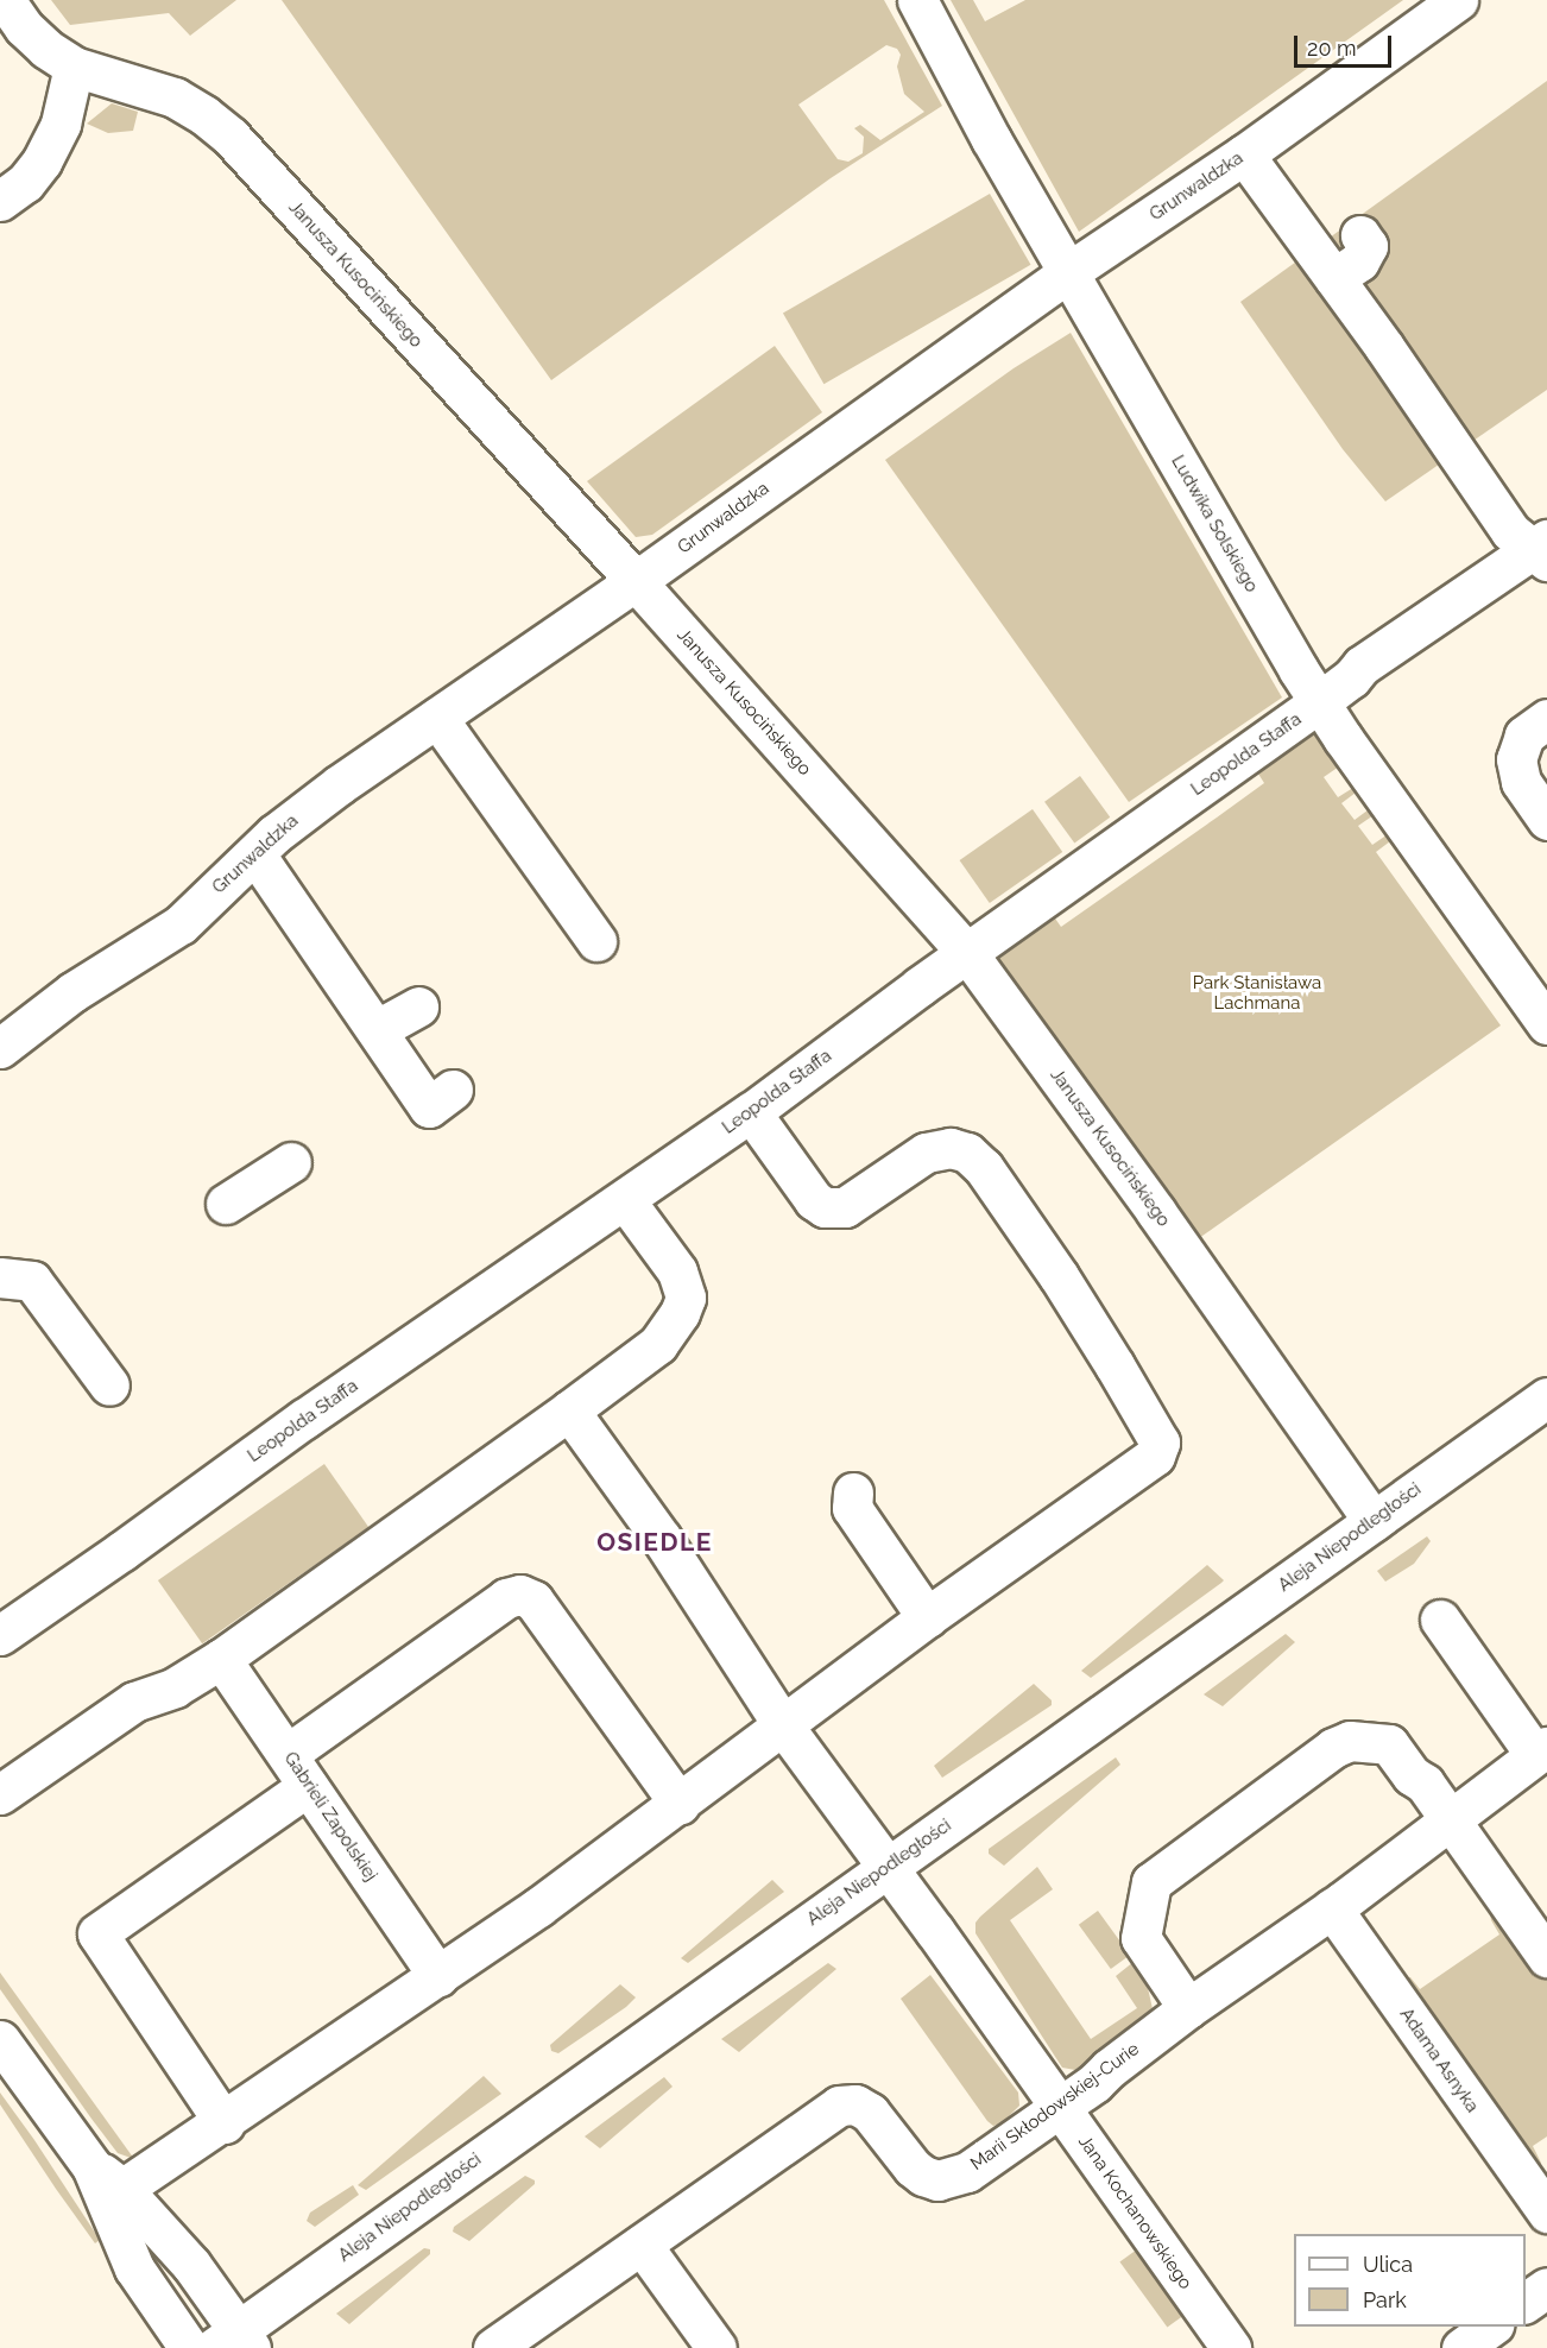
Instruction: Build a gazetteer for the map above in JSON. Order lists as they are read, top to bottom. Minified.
{"streets":{"street":["Grunwaldzka","Janusza Kusocińskiego","Ludwika Solskiego","Leopolda Staffa","Aleja Niepodległości","Gabrieli Zapolskiej","Adama Asnyka","Marii Skłodowskiej-Curie","Jana Kochanowskiego"]},"crossings":[["Grunwaldzka","Janusza Kusocińskiego"],["Grunwaldzka","Ludwika Solskiego"],["Janusza Kusocińskiego","Leopolda Staffa"],["Janusza Kusocińskiego","Aleja Niepodległości"],["Ludwika Solskiego","Leopolda Staffa"],["Aleja Niepodległości","Jana Kochanowskiego"],["Adama Asnyka","Marii Skłodowskiej-Curie"],["Marii Skłodowskiej-Curie","Jana Kochanowskiego"]],"districts":["OSIEDLE"],"parks":["Park Stanisława Lachmana"],"legend":["Ulica","Park"],"scale_bar":"20 m"}
